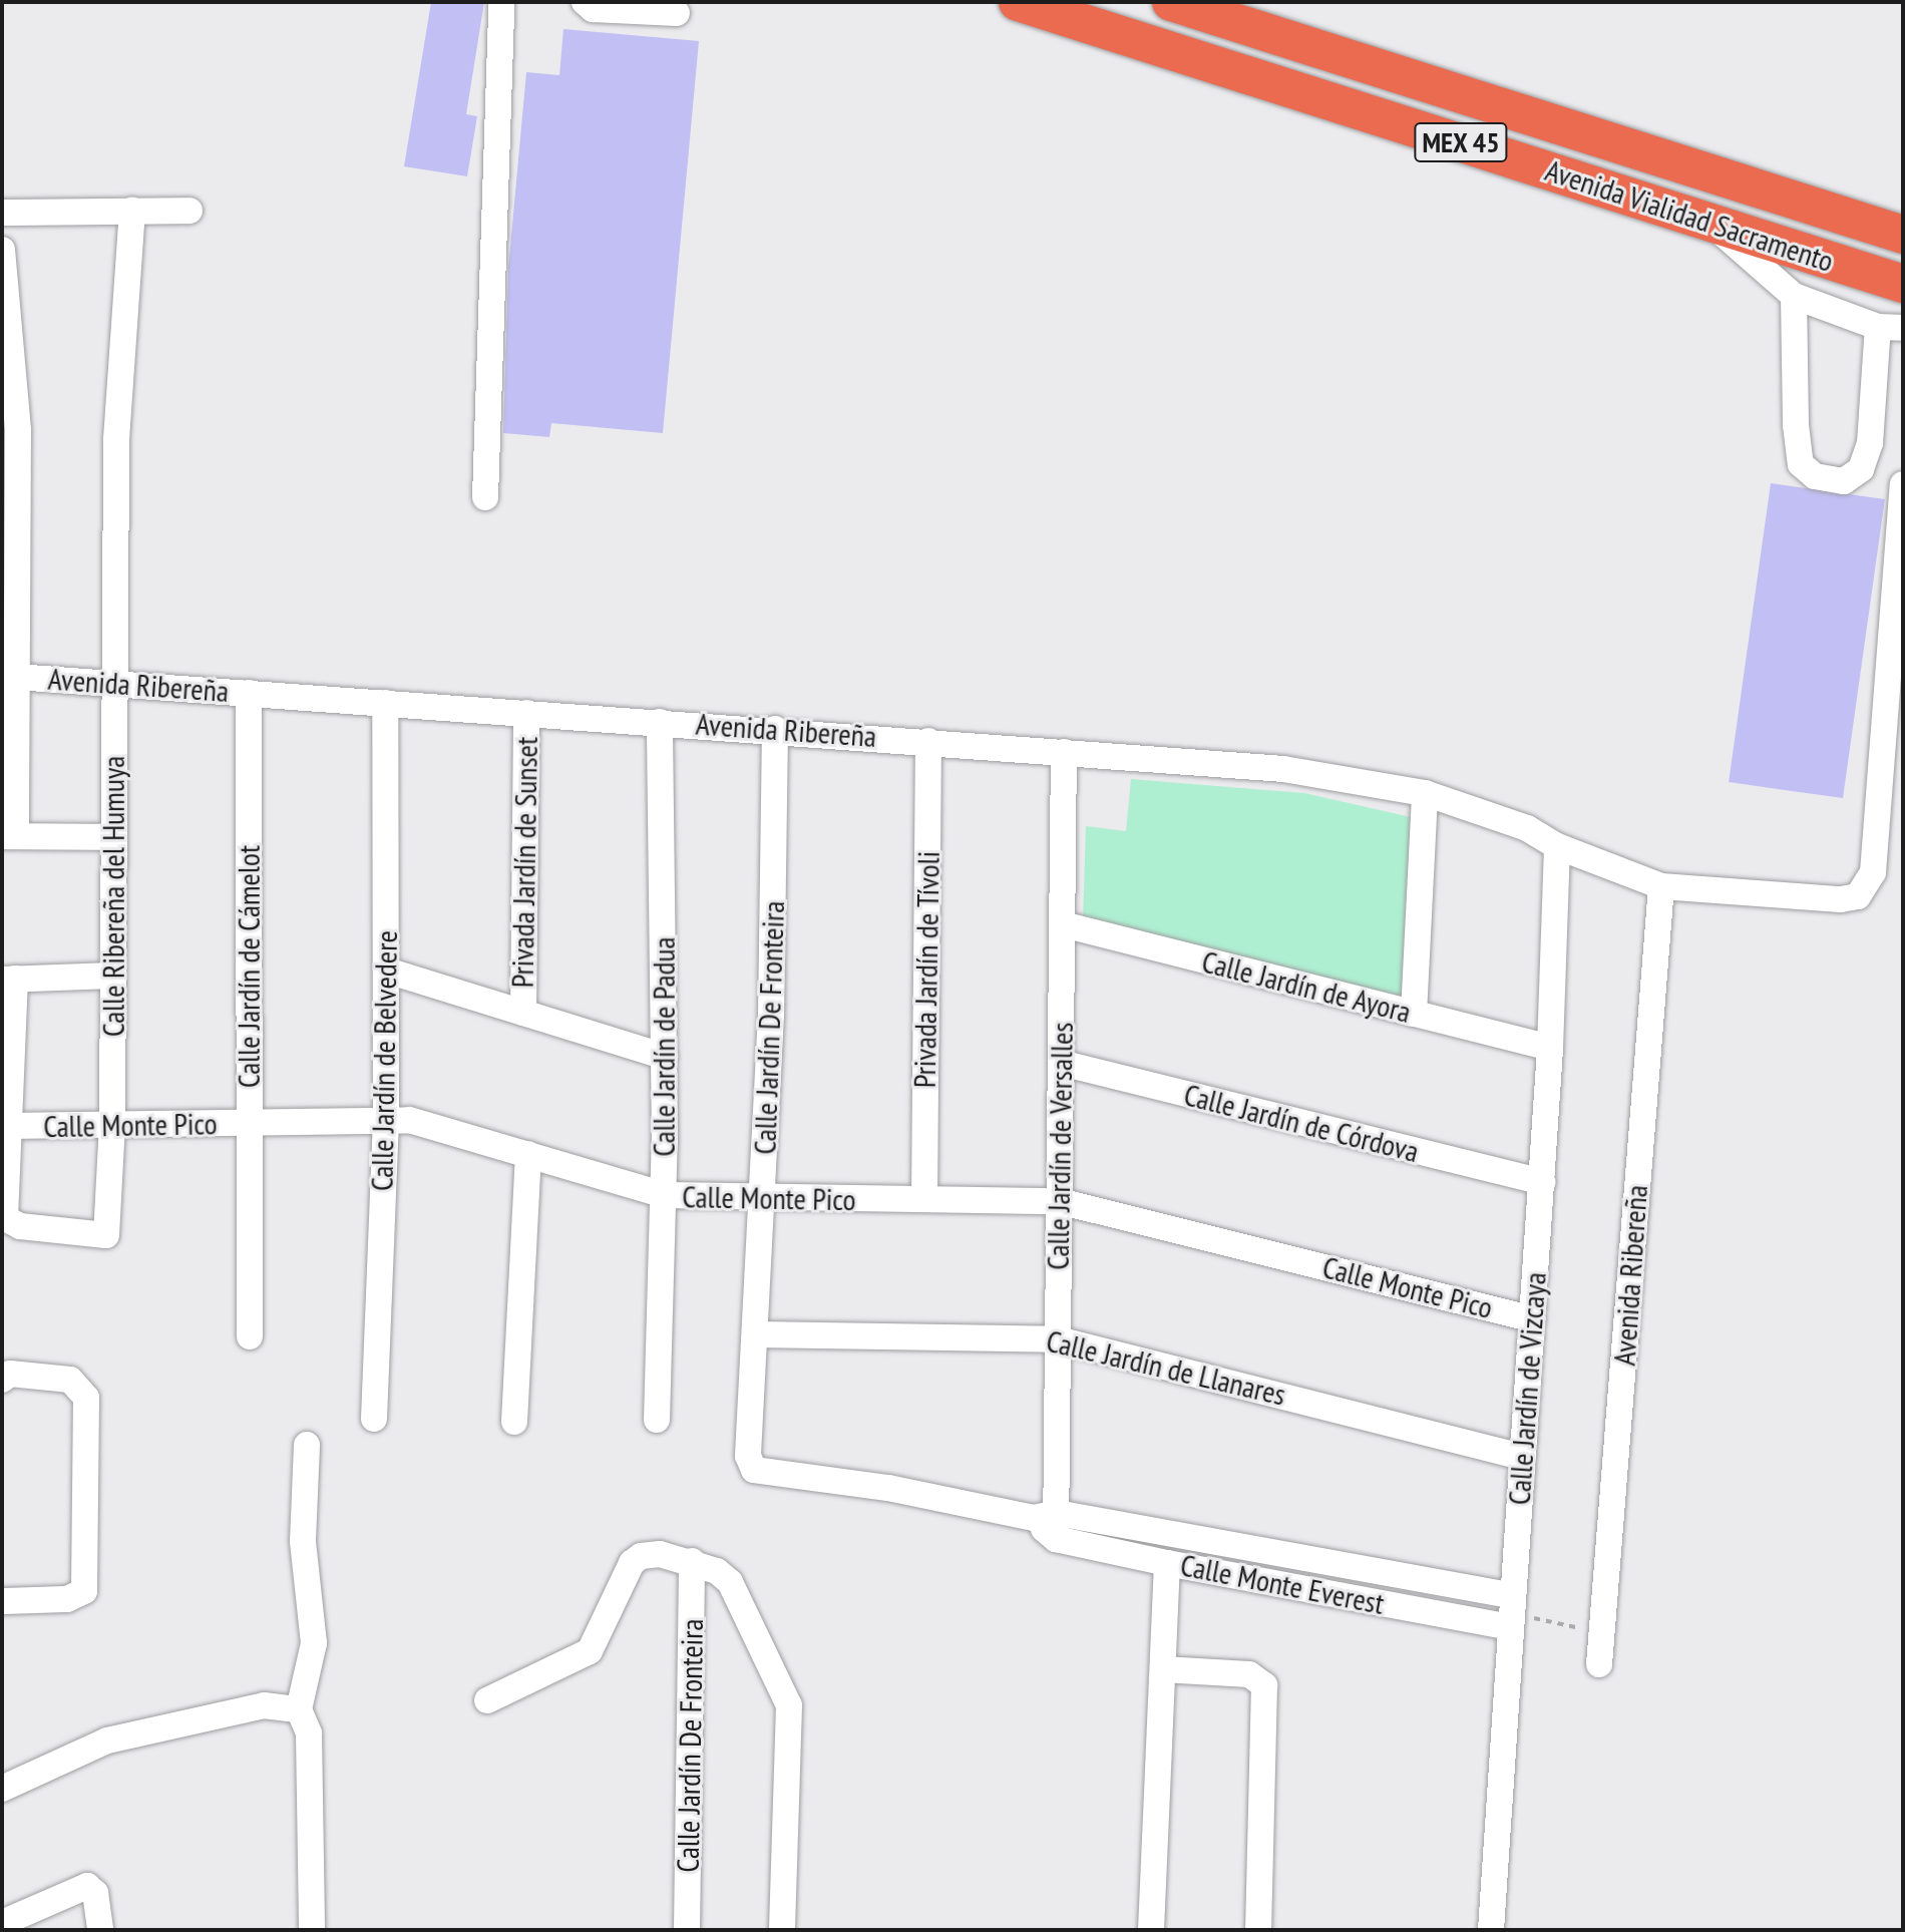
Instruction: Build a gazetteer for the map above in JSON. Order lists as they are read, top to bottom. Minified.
{"streets":{"highway":["MEX 45","Avenida Vialidad Sacramento"],"street":["Avenida Ribereña","Privada Jardín de Sunset","Calle Ribereña del Humuya","Calle Jardín de Cámelot","Privada Jardín de Tívoli","Calle Jardín de Ayora","Calle Jardín De Fronteira","Calle Jardín de Padua","Calle Jardín de Belvedere","Calle Jardín de Córdova","Calle Monte Pico","Calle Jardín de Versalles","Calle Jardín de Llanares","Calle Jardín de Vizcaya","Calle Monte Everest"]},"crossings":[["Avenida Ribereña","Privada Jardín de Sunset"],["Avenida Ribereña","Calle Ribereña del Humuya"],["Avenida Ribereña","Calle Jardín de Cámelot"],["Avenida Ribereña","Privada Jardín de Tívoli"],["Avenida Ribereña","Calle Jardín De Fronteira"],["Avenida Ribereña","Calle Jardín de Padua"],["Avenida Ribereña","Calle Jardín de Belvedere"],["Avenida Ribereña","Calle Jardín de Versalles"],["Avenida Ribereña","Calle Jardín de Vizcaya"],["Calle Ribereña del Humuya","Calle Monte Pico"],["Calle Jardín de Cámelot","Calle Monte Pico"],["Privada Jardín de Tívoli","Calle Monte Pico"],["Calle Jardín de Ayora","Calle Jardín de Versalles"],["Calle Jardín de Ayora","Calle Jardín de Vizcaya"],["Calle Jardín De Fronteira","Calle Monte Pico"],["Calle Jardín De Fronteira","Calle Jardín de Versalles"],["Calle Jardín De Fronteira","Calle Jardín de Llanares"],["Calle Jardín De Fronteira","Calle Monte Everest"],["Calle Jardín de Padua","Calle Monte Pico"],["Calle Jardín de Belvedere","Calle Monte Pico"],["Calle Jardín de Córdova","Calle Jardín de Versalles"],["Calle Jardín de Córdova","Calle Jardín de Vizcaya"],["Calle Monte Pico","Calle Jardín de Versalles"],["Calle Monte Pico","Calle Jardín de Vizcaya"],["Calle Jardín de Versalles","Calle Jardín de Llanares"],["Calle Jardín de Versalles","Calle Monte Everest"],["Calle Jardín de Llanares","Calle Jardín de Vizcaya"],["Calle Jardín de Vizcaya","Calle Monte Everest"]]}
